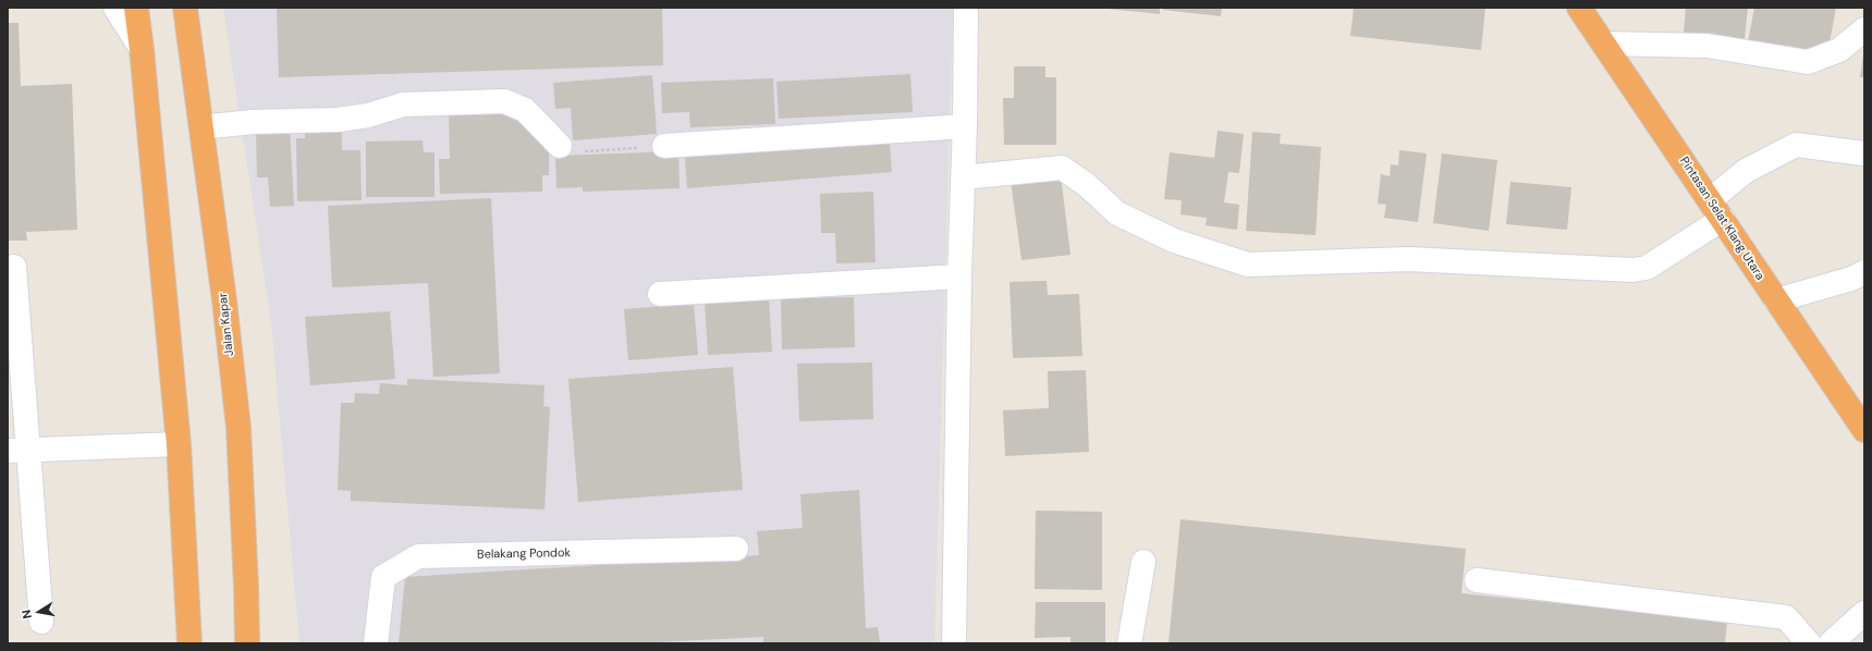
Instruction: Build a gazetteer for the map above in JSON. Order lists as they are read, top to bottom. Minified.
{"streets":{"highway":["Pintasan Selat Klang Utara","Jalan Kapar"],"street":["Belakang Pondok"]},"north":"left"}
